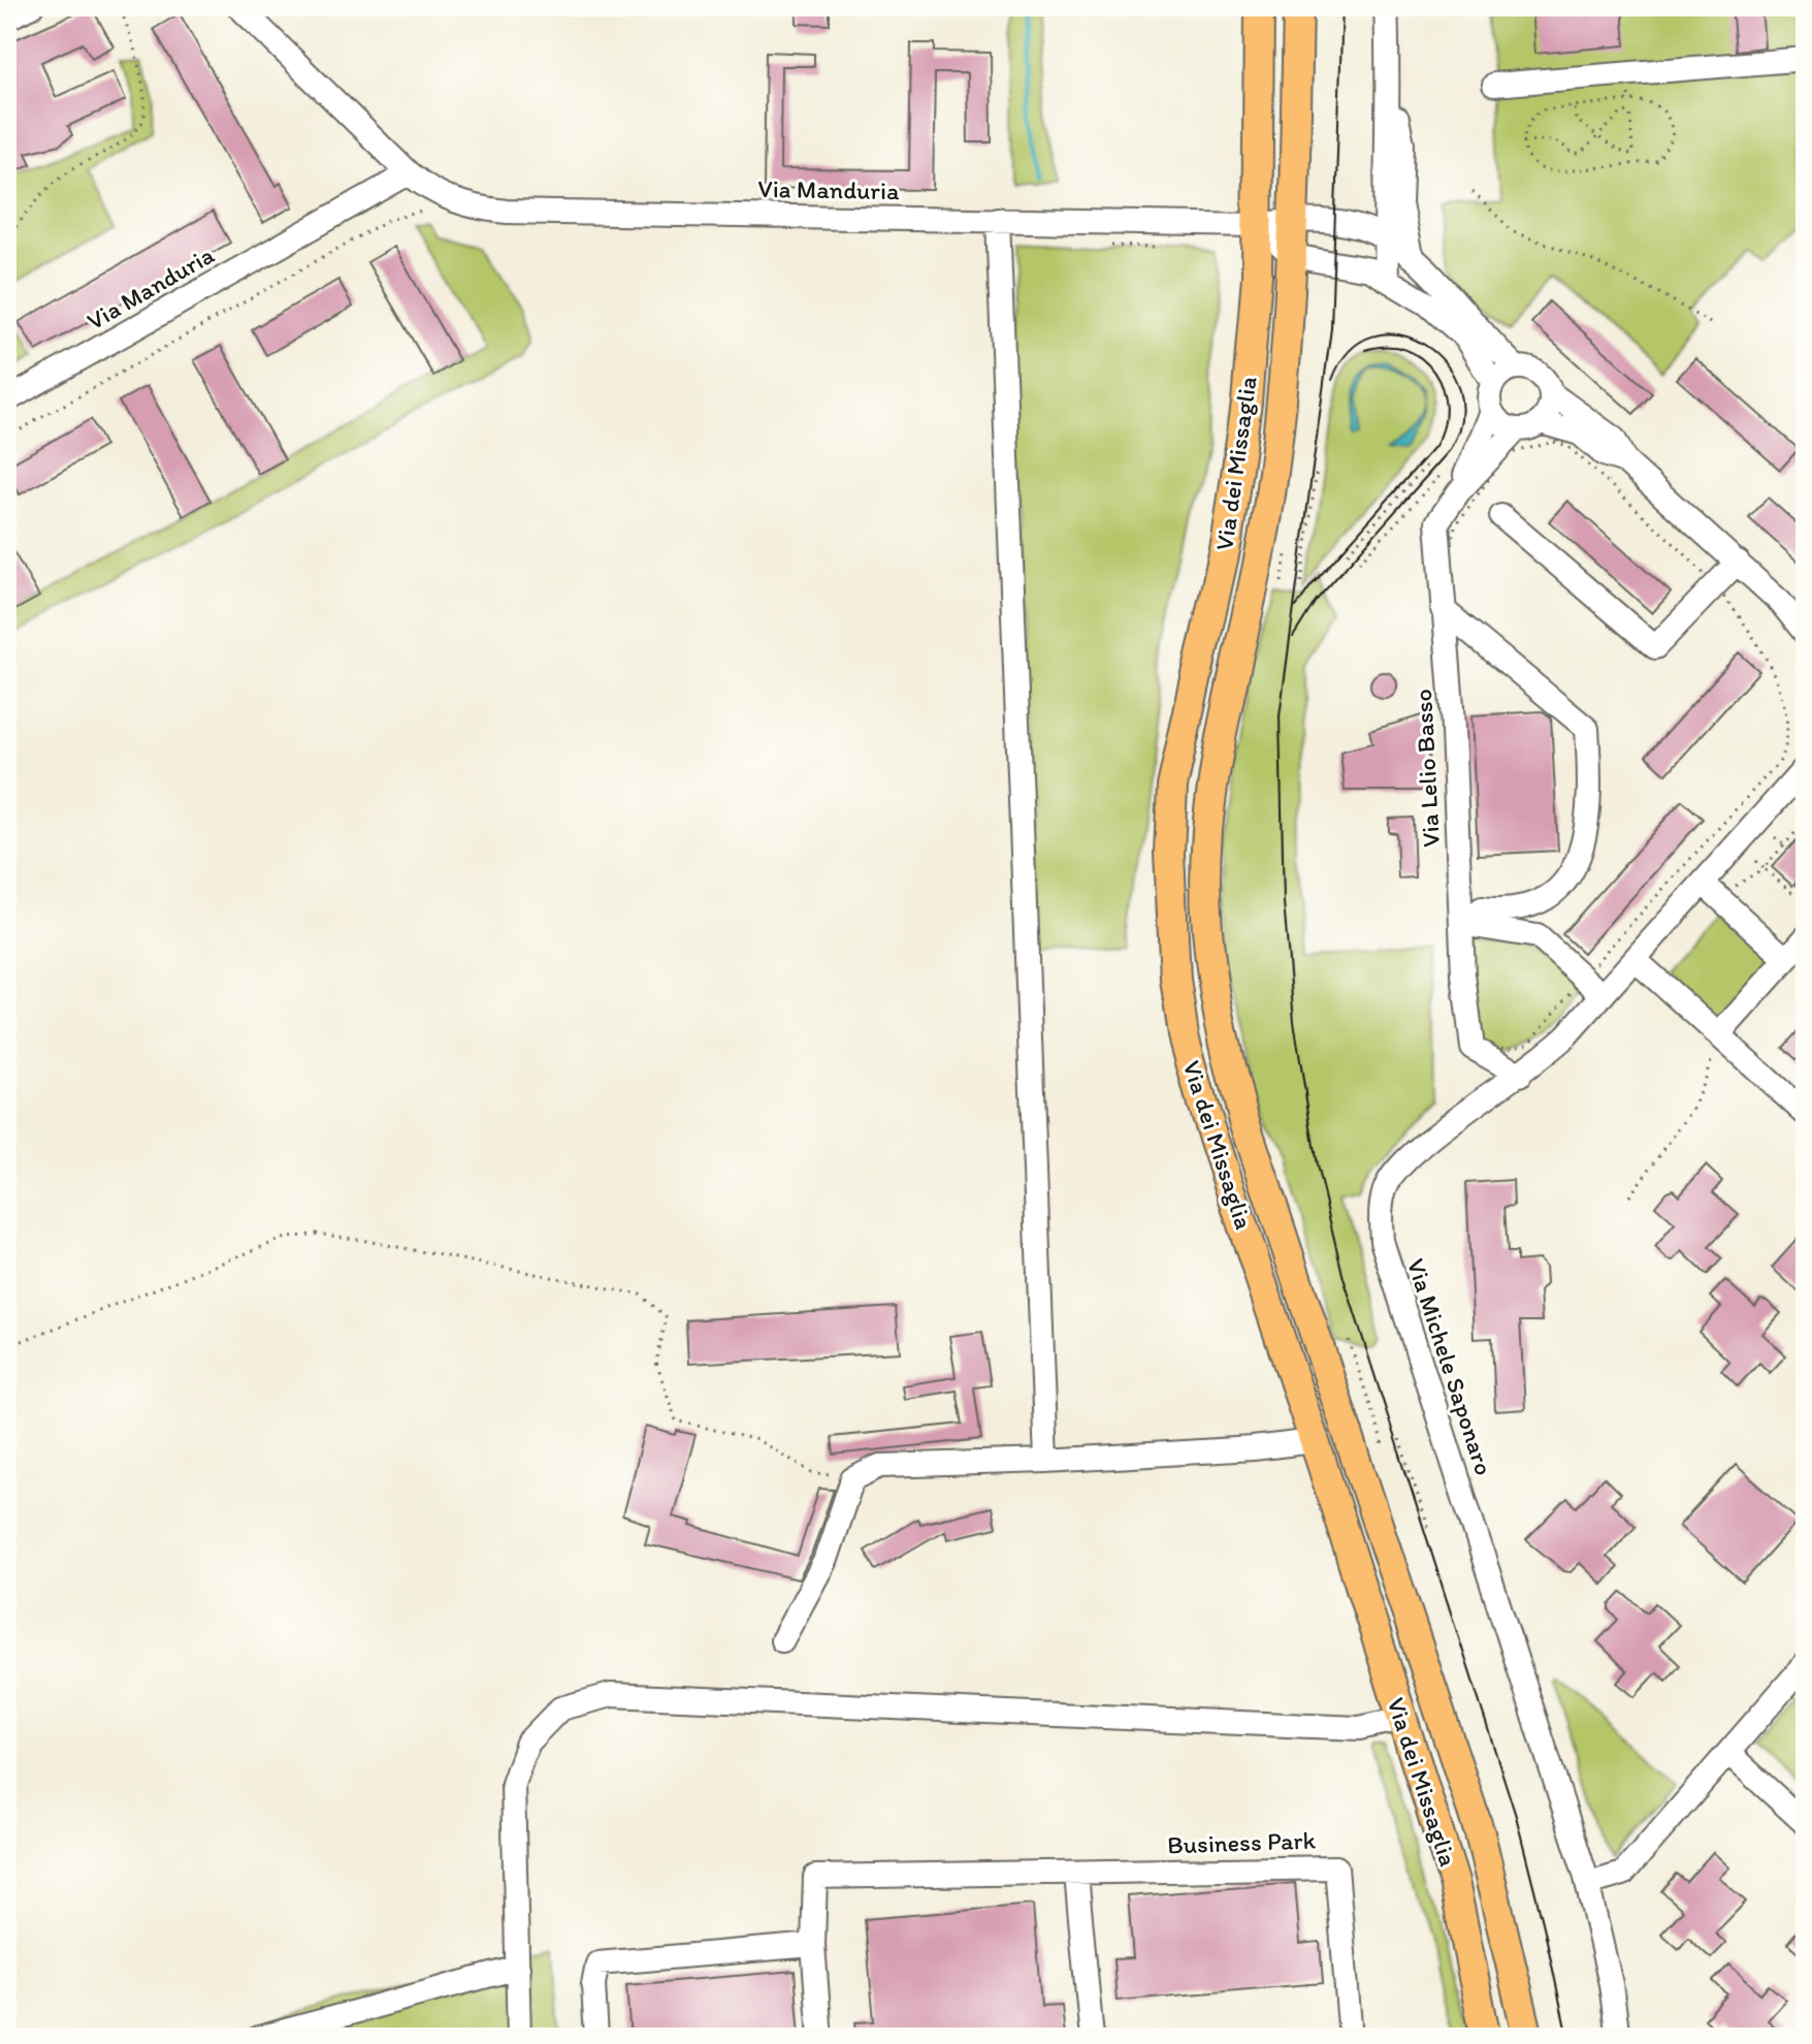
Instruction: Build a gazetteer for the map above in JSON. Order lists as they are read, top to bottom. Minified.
{"streets":{"main road":["Via dei Missaglia"],"street":["Via Manduria","Via Lelio Basso","Via Michele Saponaro","Business Park"]},"crossings":[["Via Manduria","Via dei Missaglia"],["Via Lelio Basso","Via Michele Saponaro"]]}
